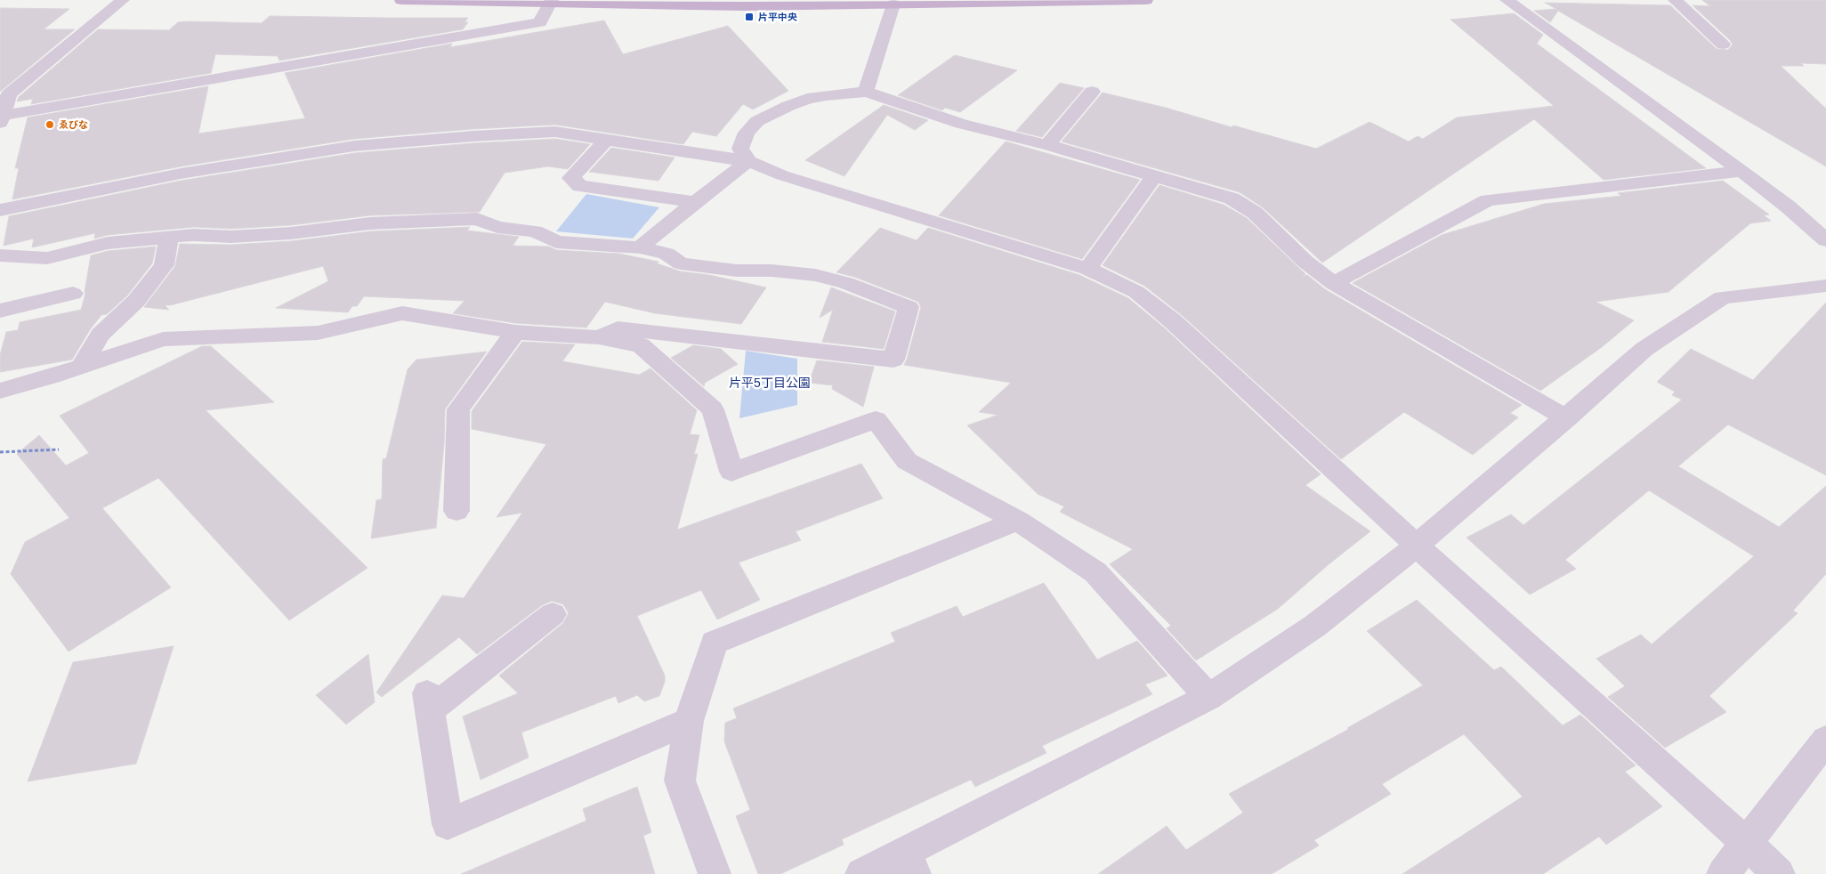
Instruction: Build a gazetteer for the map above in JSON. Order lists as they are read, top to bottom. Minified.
{"parks":["片平5丁目公園"],"places":{"transit":["片平中央"],"other":["ゑびな"]}}
